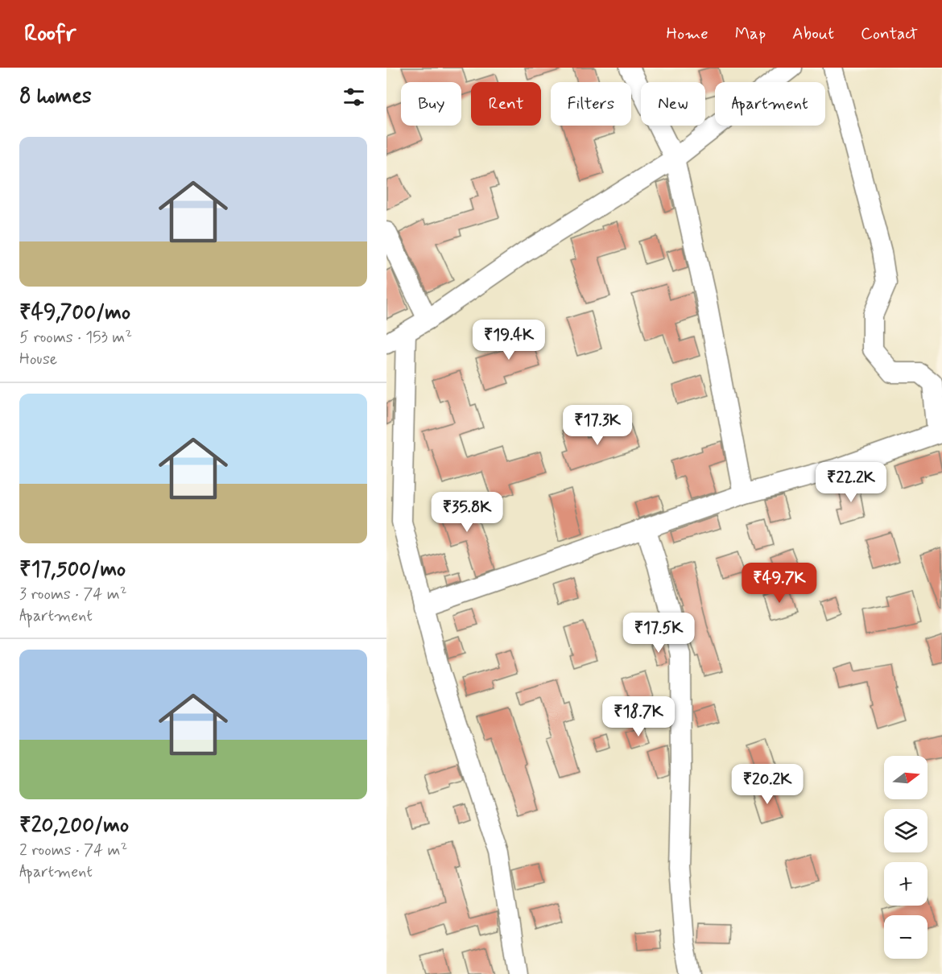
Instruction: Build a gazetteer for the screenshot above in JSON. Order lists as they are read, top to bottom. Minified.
{"north":"right","page":{"header":"Roofr","nav":["Home","Map","About","Contact"],"heading":"8 homes","chip":["Buy","Rent","Filters","New","Apartment"],"list":[{"name":"₹49,700/mo","note":"5 rooms · 153 m² · House"},{"name":"₹17,500/mo","note":"3 rooms · 74 m² · Apartment"},{"name":"₹20,200/mo","note":"2 rooms · 74 m² · Apartment"}],"price":["₹19.4K","₹17.3K","₹22.2K","₹35.8K","₹49.7K","₹17.5K","₹18.7K","₹20.2K"],"map_buttons":["+","−"]}}
